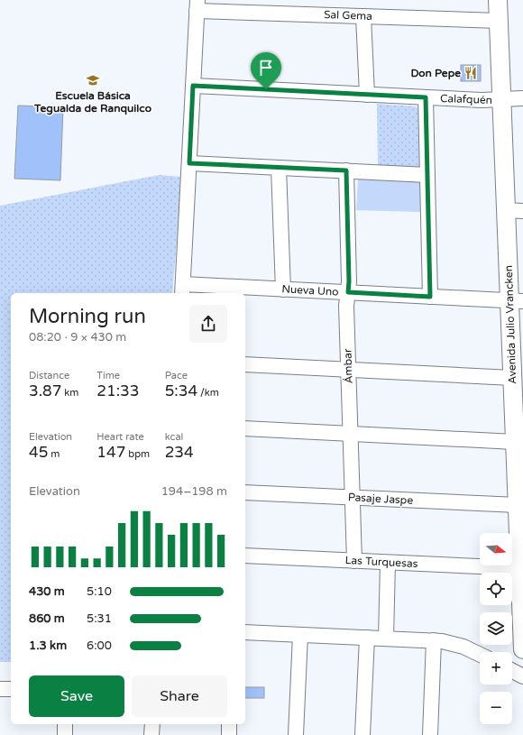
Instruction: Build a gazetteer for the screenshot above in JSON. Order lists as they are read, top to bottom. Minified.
{"streets":{"street":["Sal Gema","Calafquén","Nueva Uno","Avenida Julio Vrancken","Ámbar","Pasaje Jaspe","Las Turquesas"]},"crossings":[["Sal Gema","Avenida Julio Vrancken"],["Calafquén","Avenida Julio Vrancken"],["Nueva Uno","Avenida Julio Vrancken"],["Nueva Uno","Ámbar"],["Avenida Julio Vrancken","Pasaje Jaspe"],["Avenida Julio Vrancken","Las Turquesas"],["Ámbar","Pasaje Jaspe"],["Ámbar","Las Turquesas"]],"places":{"restaurant":["Don Pepe"],"school or university":["Escuela Básica Tegualda de Ranquilco"]},"north":"right","page":{"heading":["Morning run","08:20 · 9 × 430 m"],"stats":[["Distance","3.87 km"],["Time","21:33"],["Pace","5:34 /km"],["Elevation","45 m"],["Heart rate","147 bpm"],["kcal","234"]],"chart":["Elevation","194–198 m"],"map_buttons":["+","−"],"list":[{"name":"430 m","note":"5:10"},{"name":"860 m","note":"5:31"},{"name":"1.3 km","note":"6:00"}],"buttons":["Save","Share"]}}
